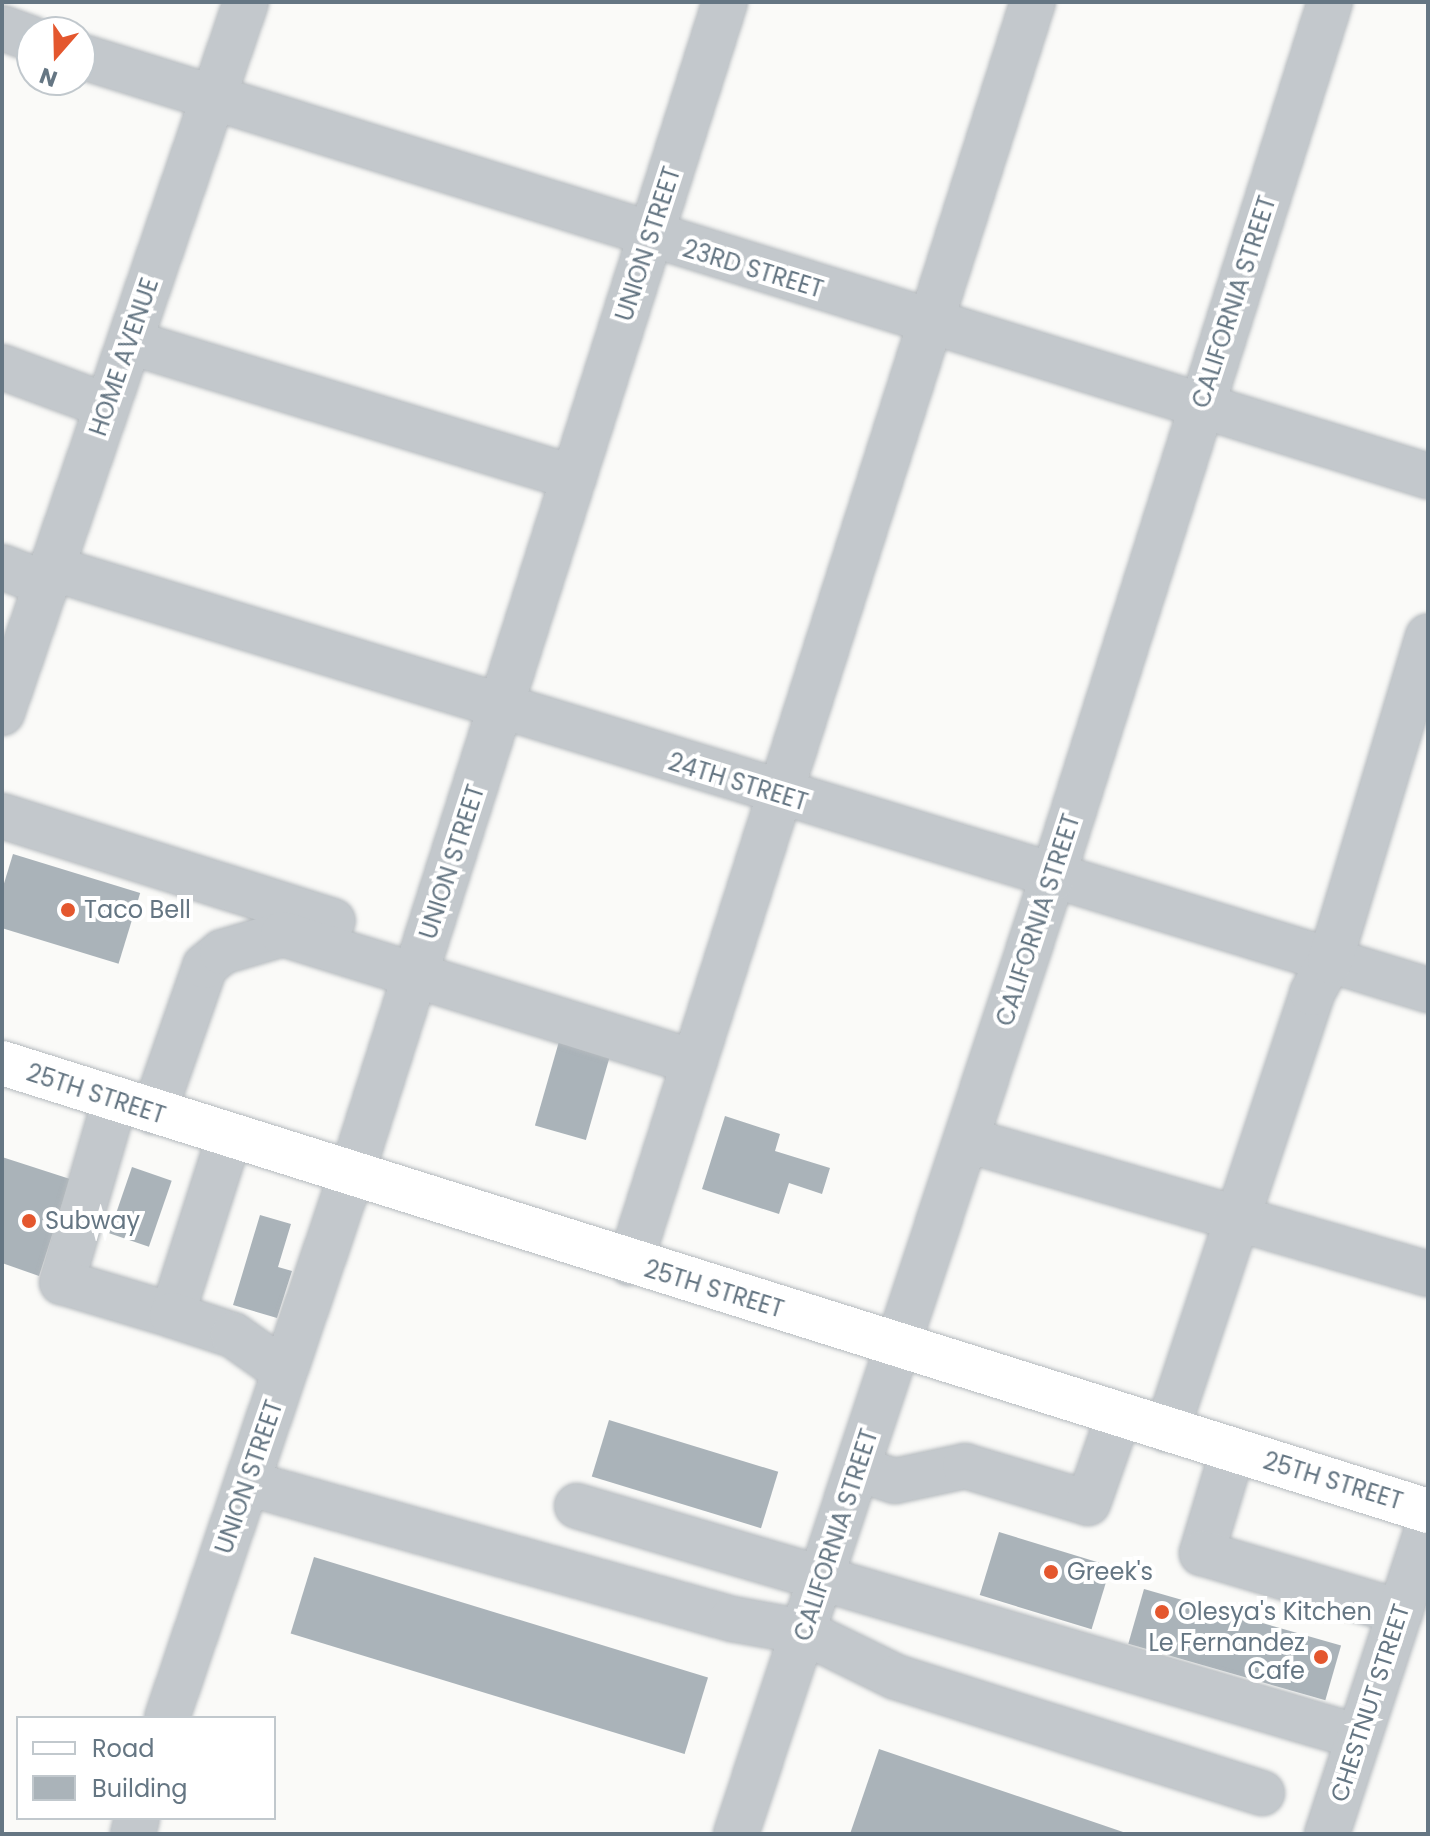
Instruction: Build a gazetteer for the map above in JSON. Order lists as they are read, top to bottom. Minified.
{"streets":{"main road":["25TH STREET"],"street":["UNION STREET","23RD STREET","CALIFORNIA STREET","HOME AVENUE","24TH STREET","CHESTNUT STREET"]},"crossings":[["UNION STREET","23RD STREET"],["UNION STREET","24TH STREET"],["UNION STREET","25TH STREET"],["23RD STREET","CALIFORNIA STREET"],["23RD STREET","HOME AVENUE"],["CALIFORNIA STREET","24TH STREET"],["CALIFORNIA STREET","25TH STREET"],["HOME AVENUE","24TH STREET"]],"places":["Taco Bell","Subway","Greek's","Olesya's Kitchen","Le Fernandez Cafe"],"legend":["Road","Building"],"north":"bottom"}
